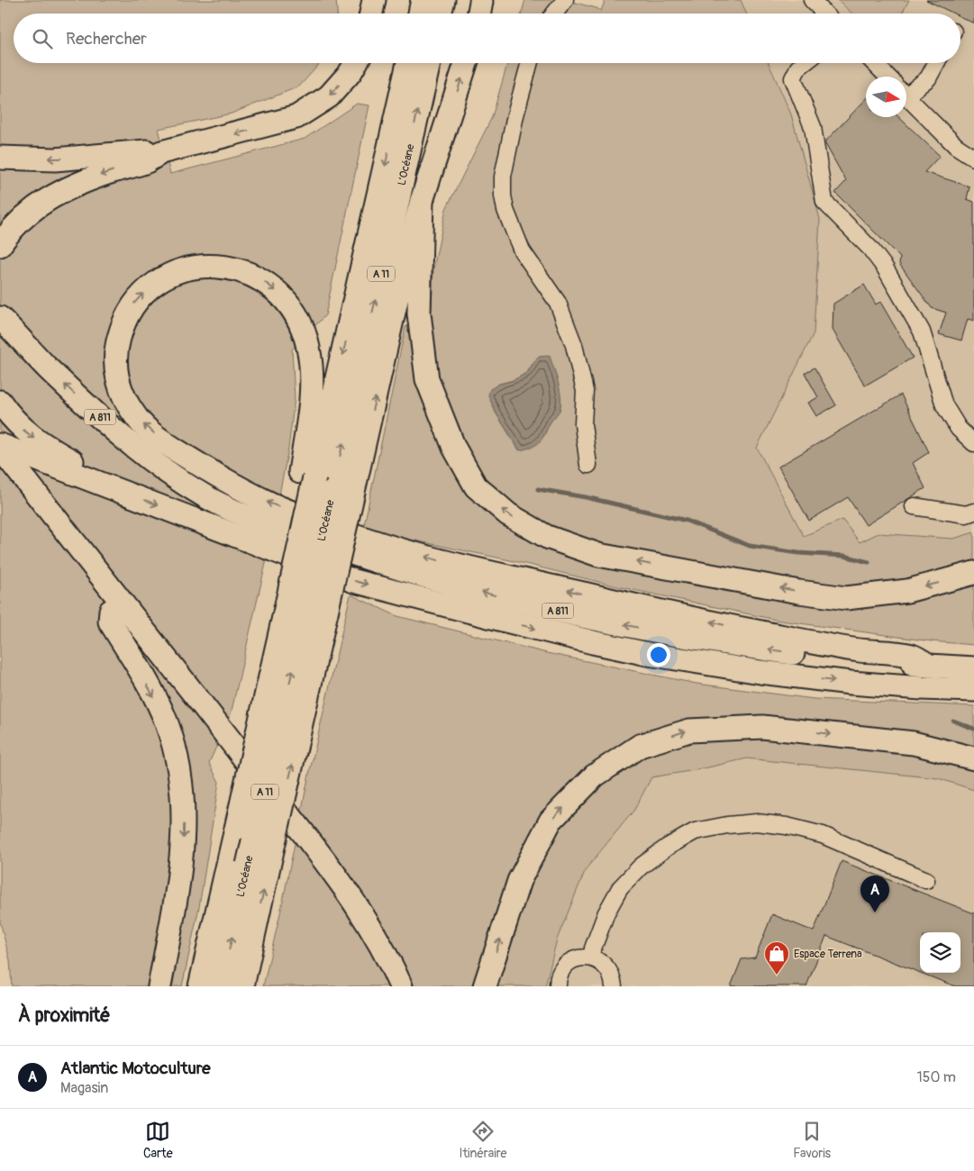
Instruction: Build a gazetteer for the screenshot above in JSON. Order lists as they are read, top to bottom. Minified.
{"streets":{"highway":["L’Océane","A 11","A 811"]},"places":{"shop":["Espace Terrena"]},"north":"right","page":{"search":"Rechercher","pins":"A","heading":"À proximité","list":[{"mark":"A","name":"Atlantic Motoculture","note":"Magasin","value":"150 m"}],"nav":["Carte","Itinéraire","Favoris"]}}
